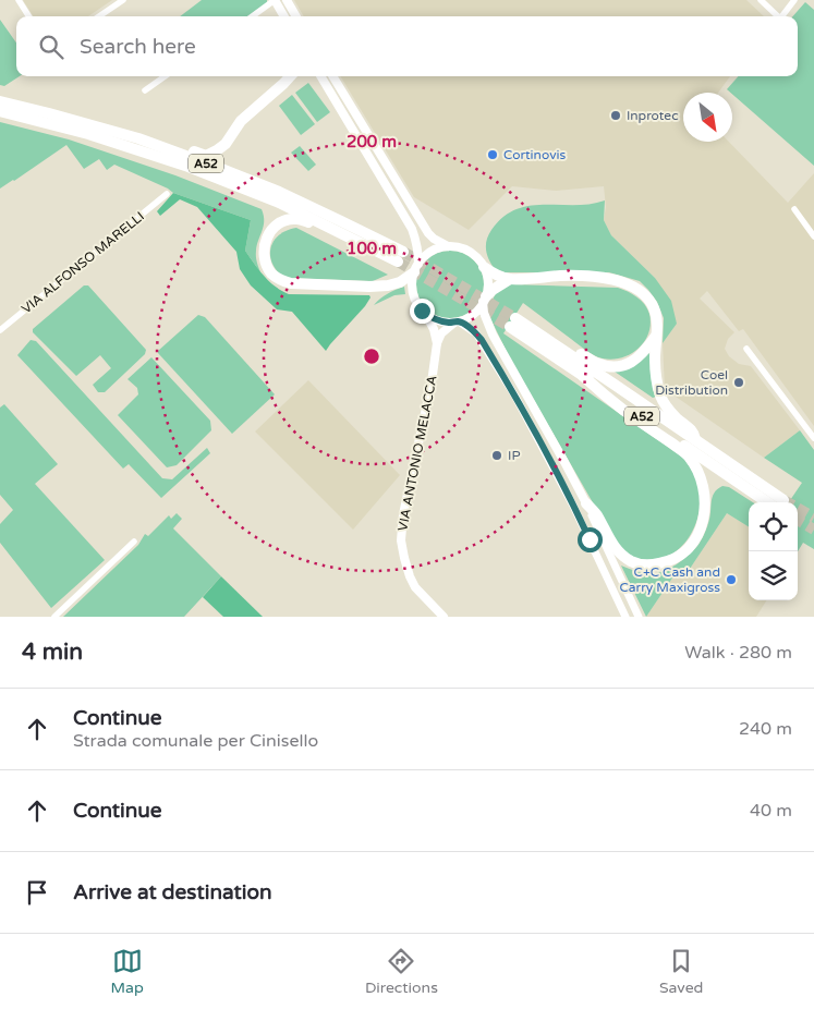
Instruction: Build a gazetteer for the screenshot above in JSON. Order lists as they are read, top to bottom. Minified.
{"streets":{"highway":["A52"],"main road":["VIA ANTONIO MELACCA"],"street":["VIA ALFONSO MARELLI"]},"places":["Inprotec","Cortinovis","Coel Distribution","IP","C+C Cash and Carry Maxigross"],"north":"bottom right","page":{"search":"Search here","heading":["4 min","Walk · 280 m"],"list":[["Continue","Strada comunale per Cinisello","240 m"],["Continue","40 m"],"Arrive at destination"],"nav":["Map","Directions","Saved"]},"rings":["200 m","100 m"]}
